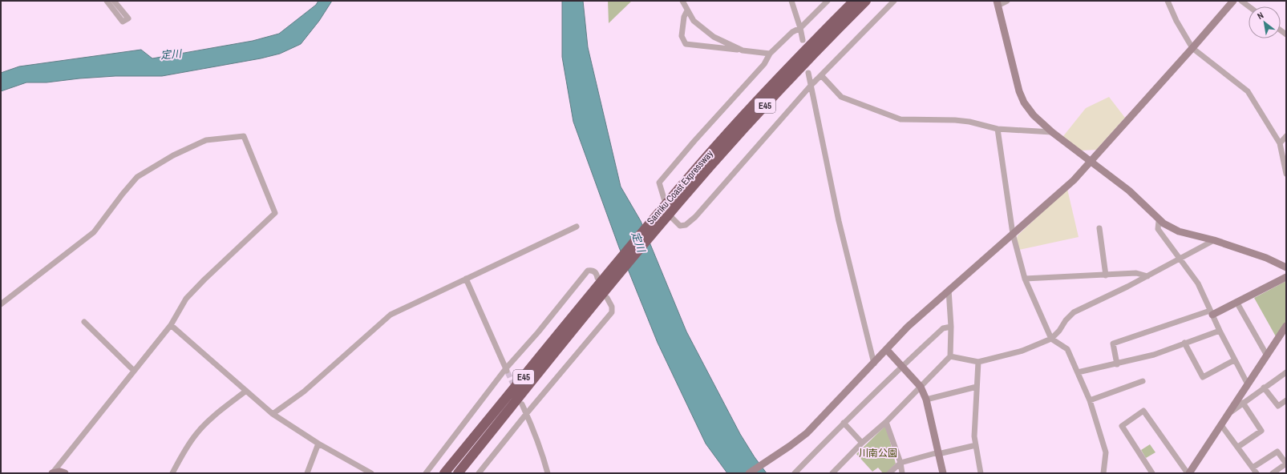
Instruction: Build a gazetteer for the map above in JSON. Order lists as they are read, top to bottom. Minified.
{"streets":{"highway":["E45","Sanriku Coast Expressway"]},"water":["定川"],"parks":["川南公園"],"north":"top left"}
